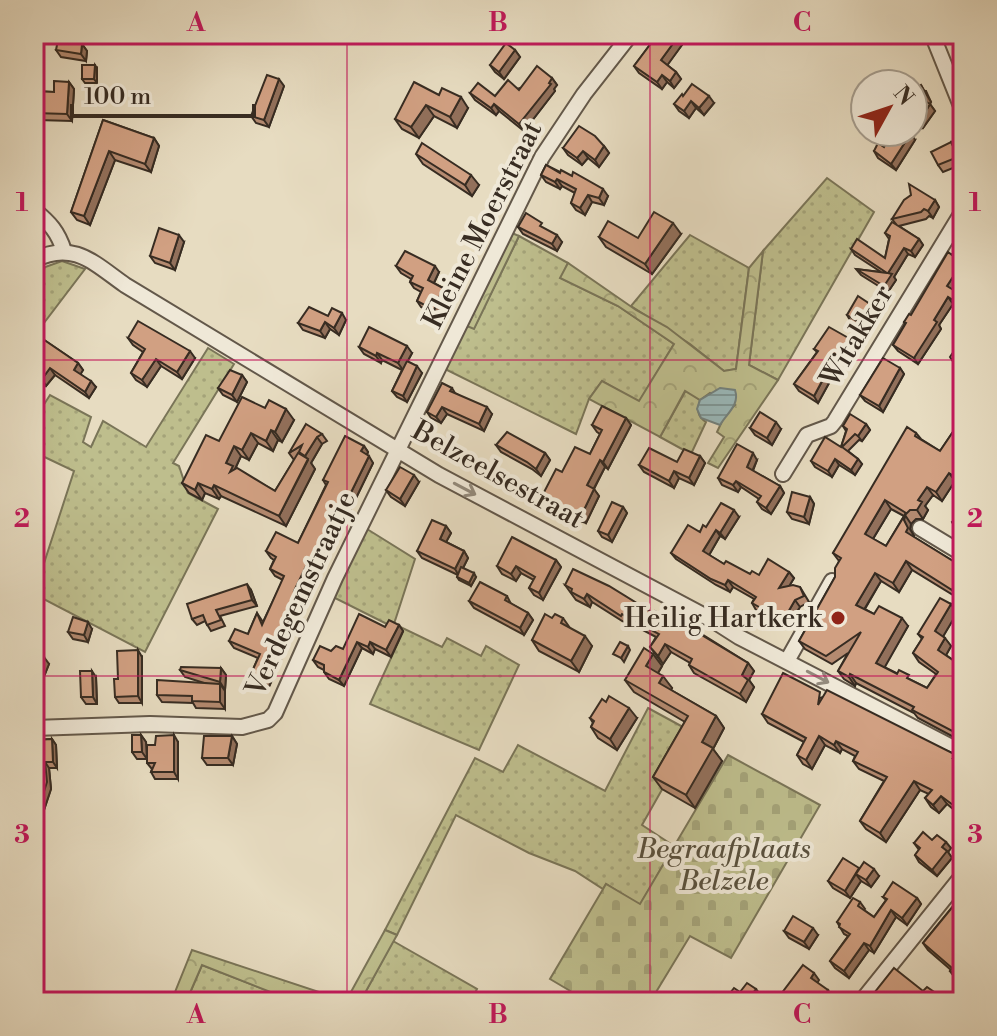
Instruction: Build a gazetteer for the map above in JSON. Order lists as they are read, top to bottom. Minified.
{"streets":{"street":["Kleine Moerstraat","Witakker","Belzeelsestraat","Verdegemstraatje"]},"crossings":[["Kleine Moerstraat","Belzeelsestraat"],["Kleine Moerstraat","Verdegemstraatje"],["Belzeelsestraat","Verdegemstraatje"]],"one_way":["Belzeelsestraat"],"parks":["Begraafplaats Belzele"],"places":["Heilig Hartkerk"],"scale_bar":"100 m","north":"top right","grid":{"columns":["A","B","C"],"rows":["1","2","3"]}}
